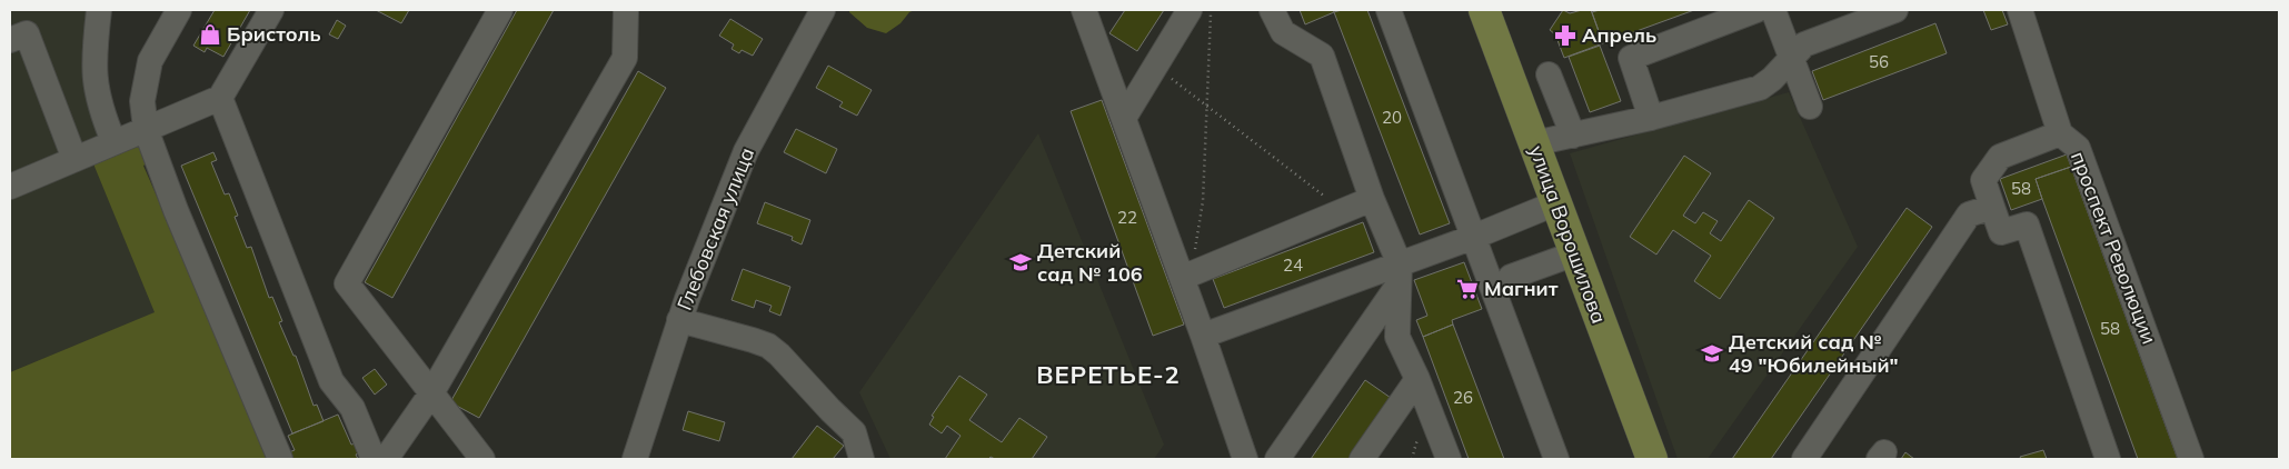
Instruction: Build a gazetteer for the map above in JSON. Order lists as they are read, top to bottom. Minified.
{"streets":{"main road":["улица Ворошилова"],"street":["Глебовская улица","проспект Революции"]},"districts":["ВЕРЕТЬЕ-2"],"places":{"shop":["Бристоль"],"pharmacy":["Апрель"],"school or university":["Детский сад № 106","Детский сад № 49 \"Юбилейный\""],"supermarket":["Магнит"]},"house_numbers":["56","20","58","22","24","58","26"]}
